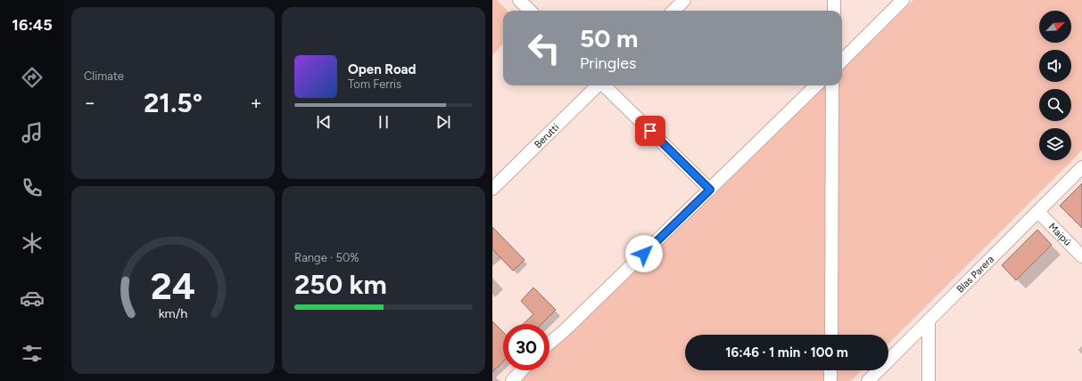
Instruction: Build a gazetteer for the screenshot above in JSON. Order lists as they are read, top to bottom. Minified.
{"streets":{"street":["Berutti","Maipú","Blas Parera"]},"crossings":[["Maipú","Blas Parera"]],"north":"top right","page":{"tabs":"16:45","tile":["Climate",["Range · 50%","250 km"]],"turn":["50 m","Pringles"],"song":["Open Road","Tom Ferris"],"heat":["−","21.5°","+"],"limit":"30","trip":"16:46 · 1 min · 100 m","gauge":["24","km/h"]}}
